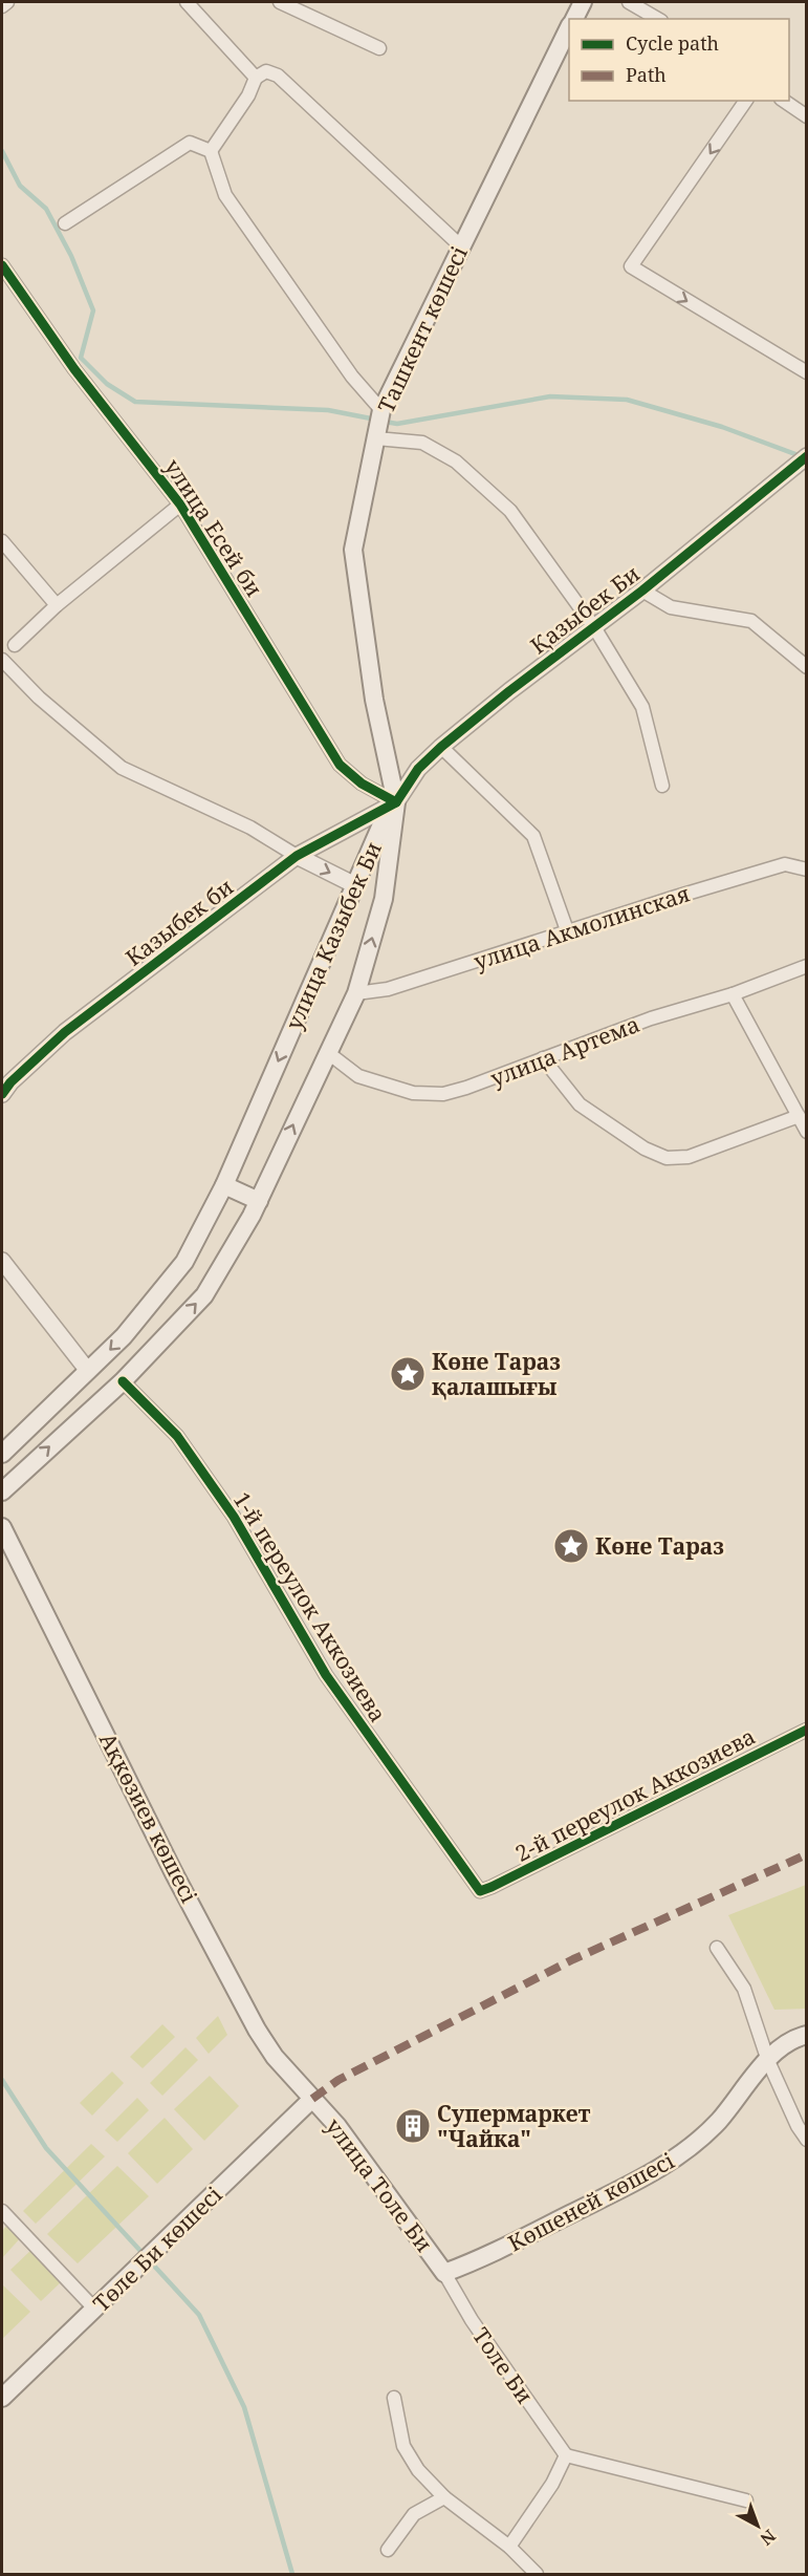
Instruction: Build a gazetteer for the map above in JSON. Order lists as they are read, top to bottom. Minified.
{"streets":{"main road":["Ташкент көшесі","улица Казыбек Би","Ақкөзиев көшесі","улица Толе Би","Көшеней көшесі","Төле Би көшесі"],"street":["улица Есей би","Қазыбек Би","Казыбек би","улица Акмолинская","улица Артема","1-й переулок Аккозиева","2-й переулок Аккозиева","Толе Би"]},"crossings":[["Ташкент көшесі","улица Есей би"],["Ташкент көшесі","Қазыбек Би"],["Ташкент көшесі","Казыбек би"],["Ташкент көшесі","улица Казыбек Би"],["улица Есей би","Қазыбек Би"],["улица Есей би","Казыбек би"],["улица Есей би","улица Казыбек Би"],["Қазыбек Би","Казыбек би"],["Қазыбек Би","улица Казыбек Би"],["Казыбек би","улица Казыбек Би"],["улица Акмолинская","улица Казыбек Би"],["улица Казыбек Би","улица Артема"],["улица Казыбек Би","1-й переулок Аккозиева"],["1-й переулок Аккозиева","2-й переулок Аккозиева"],["Ақкөзиев көшесі","улица Толе Би"],["Ақкөзиев көшесі","Төле Би көшесі"],["улица Толе Би","Көшеней көшесі"],["улица Толе Би","Төле Би көшесі"],["улица Толе Би","Толе Би"],["Көшеней көшесі","Толе Би"]],"places":{"place":["Көне Тараз қалашығы","Көне Тараз"],"building":["Супермаркет \"Чайка\""]},"legend":["Cycle path","Path"],"north":"bottom right"}
